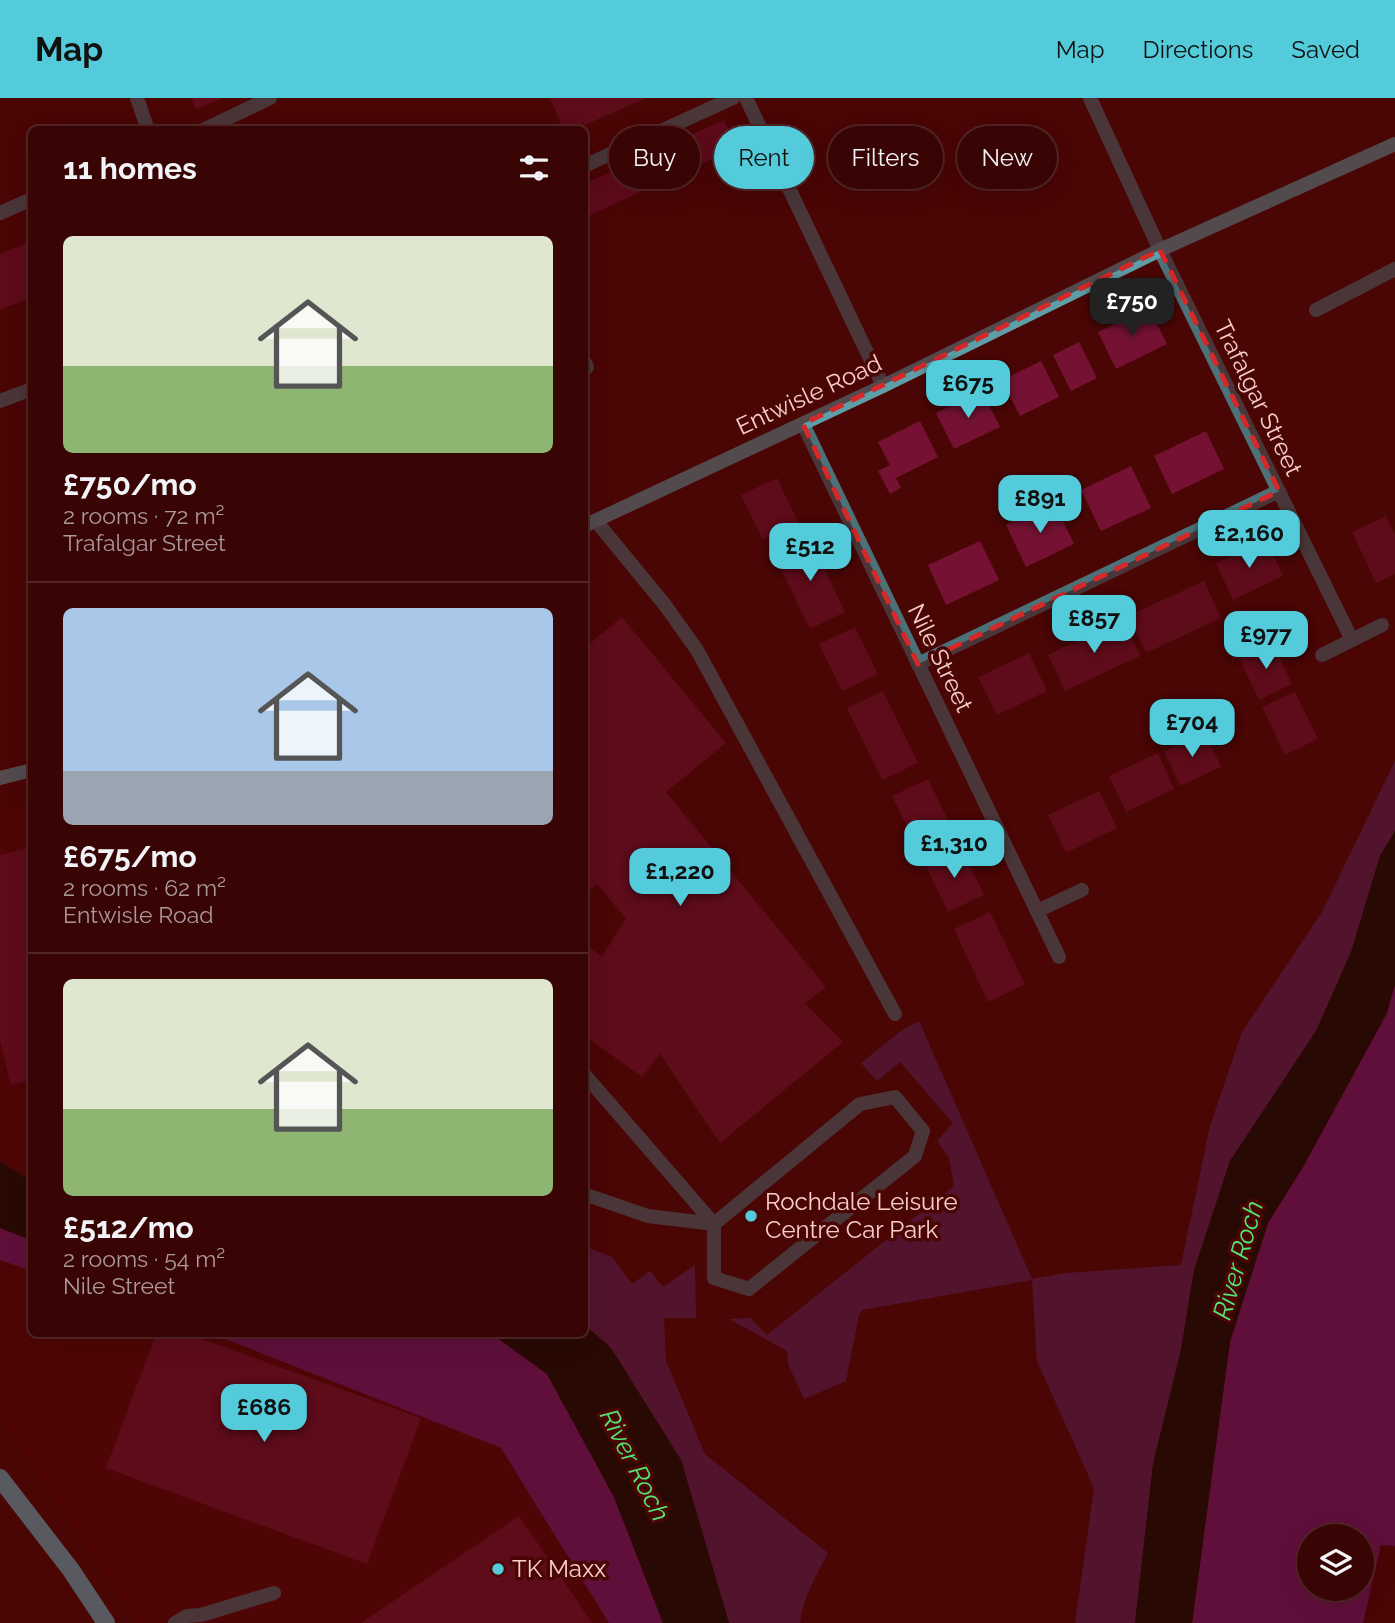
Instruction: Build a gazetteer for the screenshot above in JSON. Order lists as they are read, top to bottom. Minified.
{"streets":{"main road":["Entwisle Road"],"street":["Trafalgar Street","Nile Street"]},"crossings":[["Entwisle Road","Trafalgar Street"],["Entwisle Road","Nile Street"]],"water":["River Roch"],"places":["Rochdale Leisure Centre Car Park","TK Maxx"],"page":{"header":"Map","nav":["Map","Directions","Saved"],"chip":["Buy","Rent","Filters","New"],"heading":"11 homes","list":[{"name":"£750/mo","note":"2 rooms · 72 m² · Trafalgar Street"},{"name":"£675/mo","note":"2 rooms · 62 m² · Entwisle Road"},{"name":"£512/mo","note":"2 rooms · 54 m² · Nile Street"}],"price":["£750","£675","£891","£2,160","£512","£857","£977","£704","£1,310","£1,220","£686"]}}
